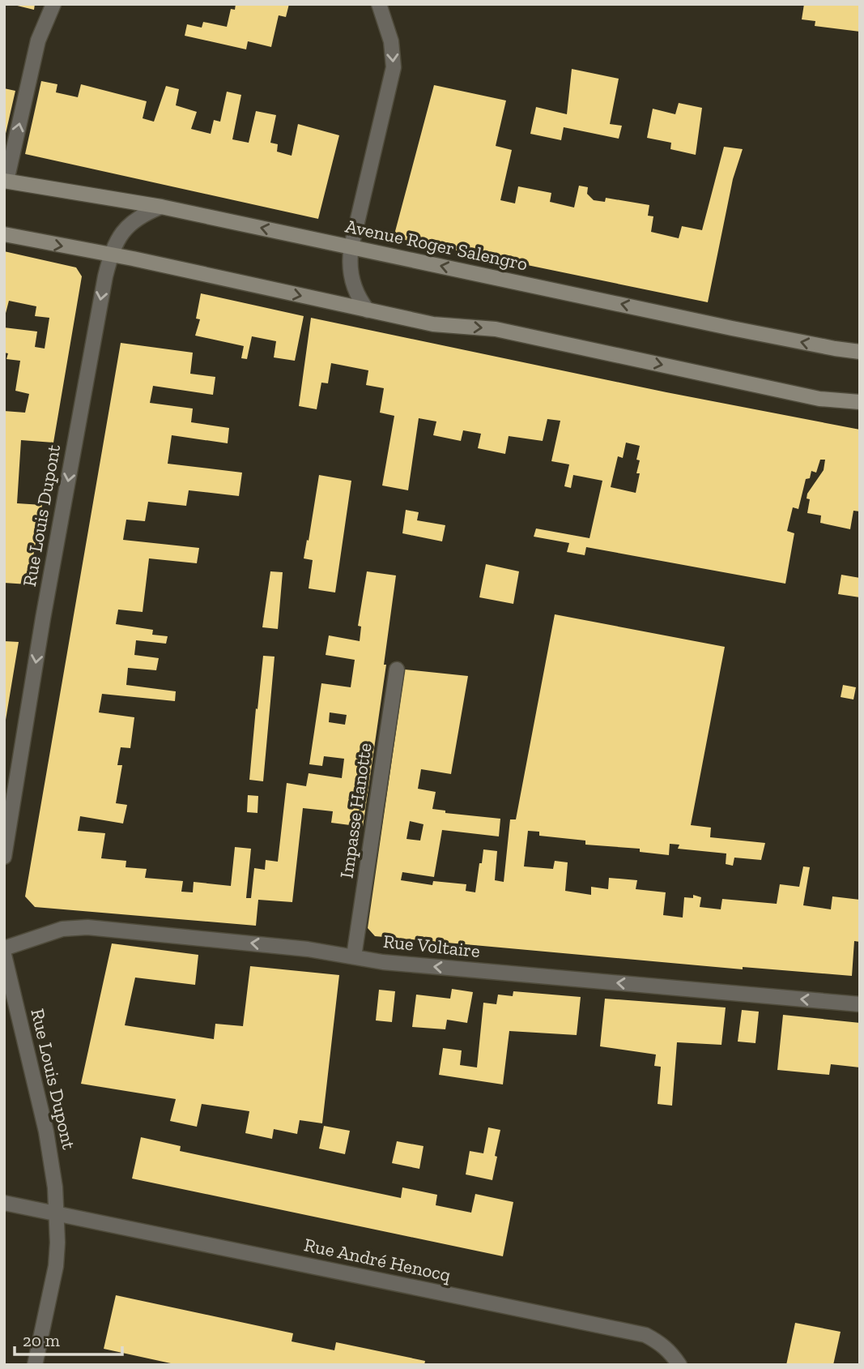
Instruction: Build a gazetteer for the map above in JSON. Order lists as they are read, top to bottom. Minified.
{"streets":{"main road":["Avenue Roger Salengro"],"street":["Rue Louis Dupont","Impasse Hanotte","Rue Voltaire","Rue André Henocq"]},"crossings":[["Avenue Roger Salengro","Rue Louis Dupont"],["Rue Louis Dupont","Rue André Henocq"],["Impasse Hanotte","Rue Voltaire"]],"one_way":["Rue Louis Dupont","Rue Voltaire"],"scale_bar":"20 m"}
